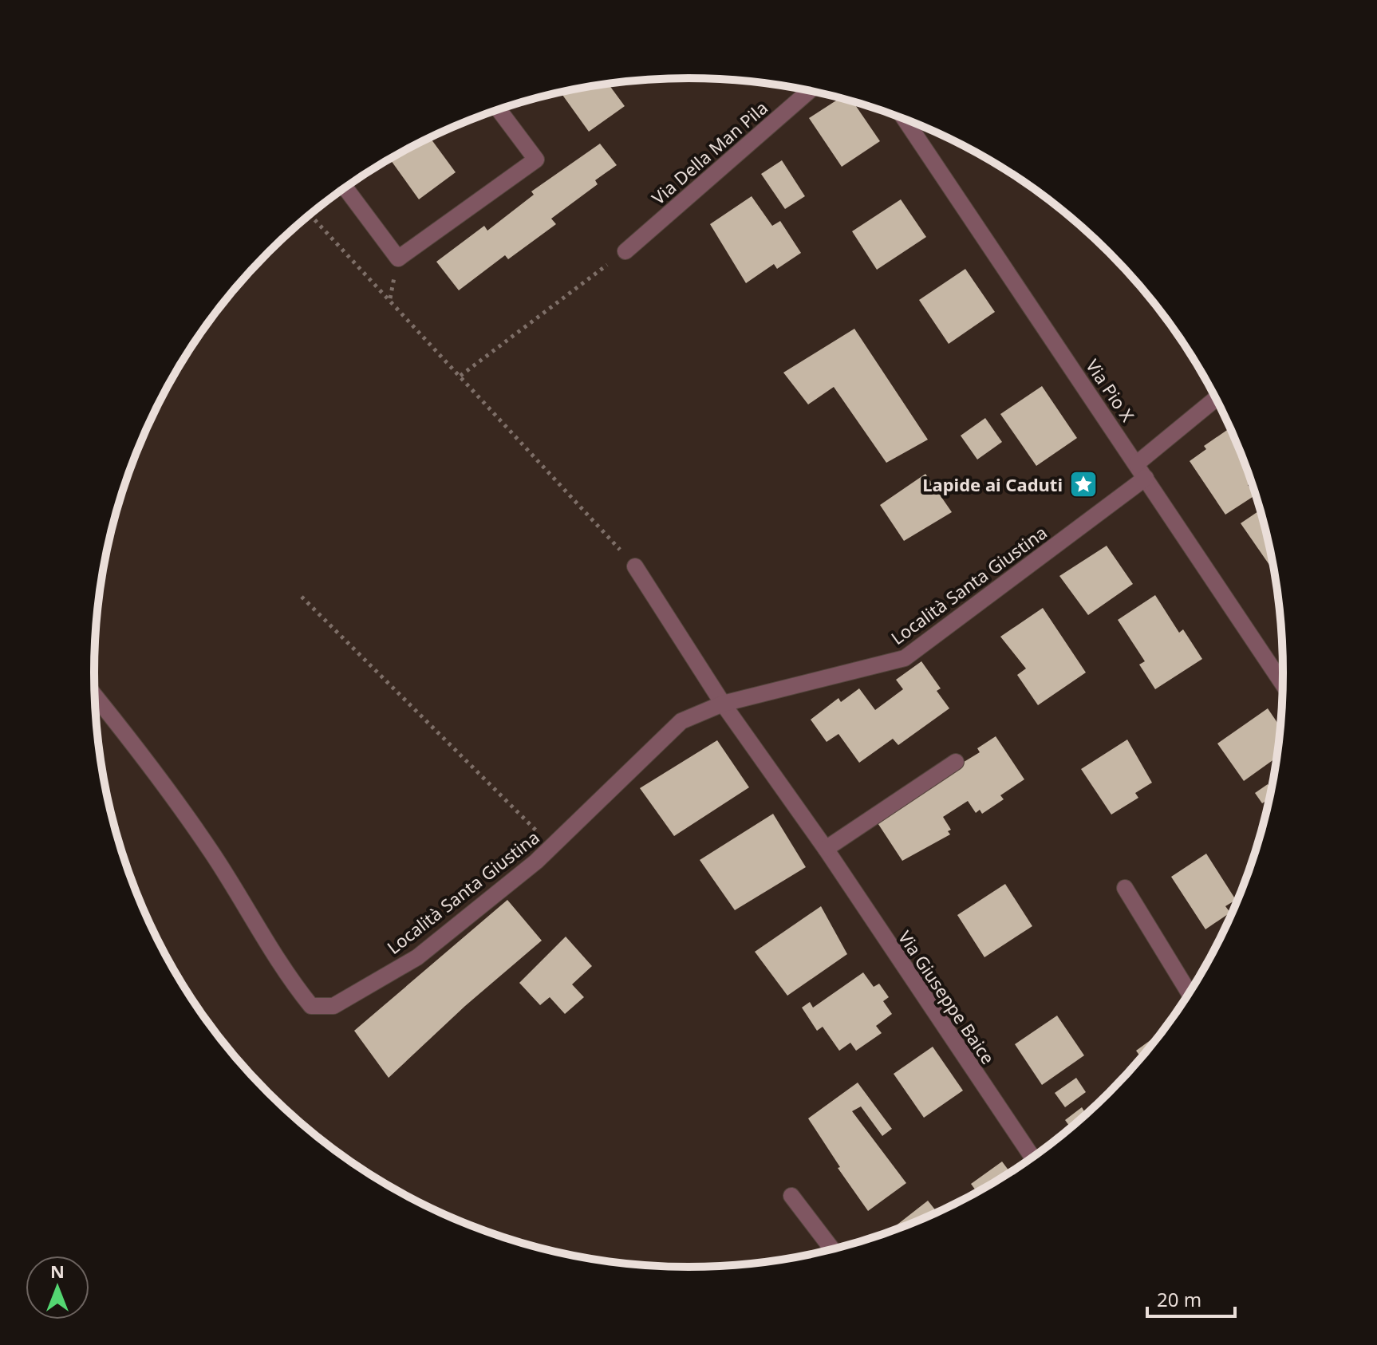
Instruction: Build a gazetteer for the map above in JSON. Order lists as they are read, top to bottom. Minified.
{"streets":{"street":["Via Della Man Pila","Via Pio X","Località Santa Giustina","Via Giuseppe Baice"]},"crossings":[["Via Pio X","Località Santa Giustina"],["Località Santa Giustina","Via Giuseppe Baice"]],"places":{"place":["Lapide ai Caduti"]},"scale_bar":"20 m","north":"top"}
